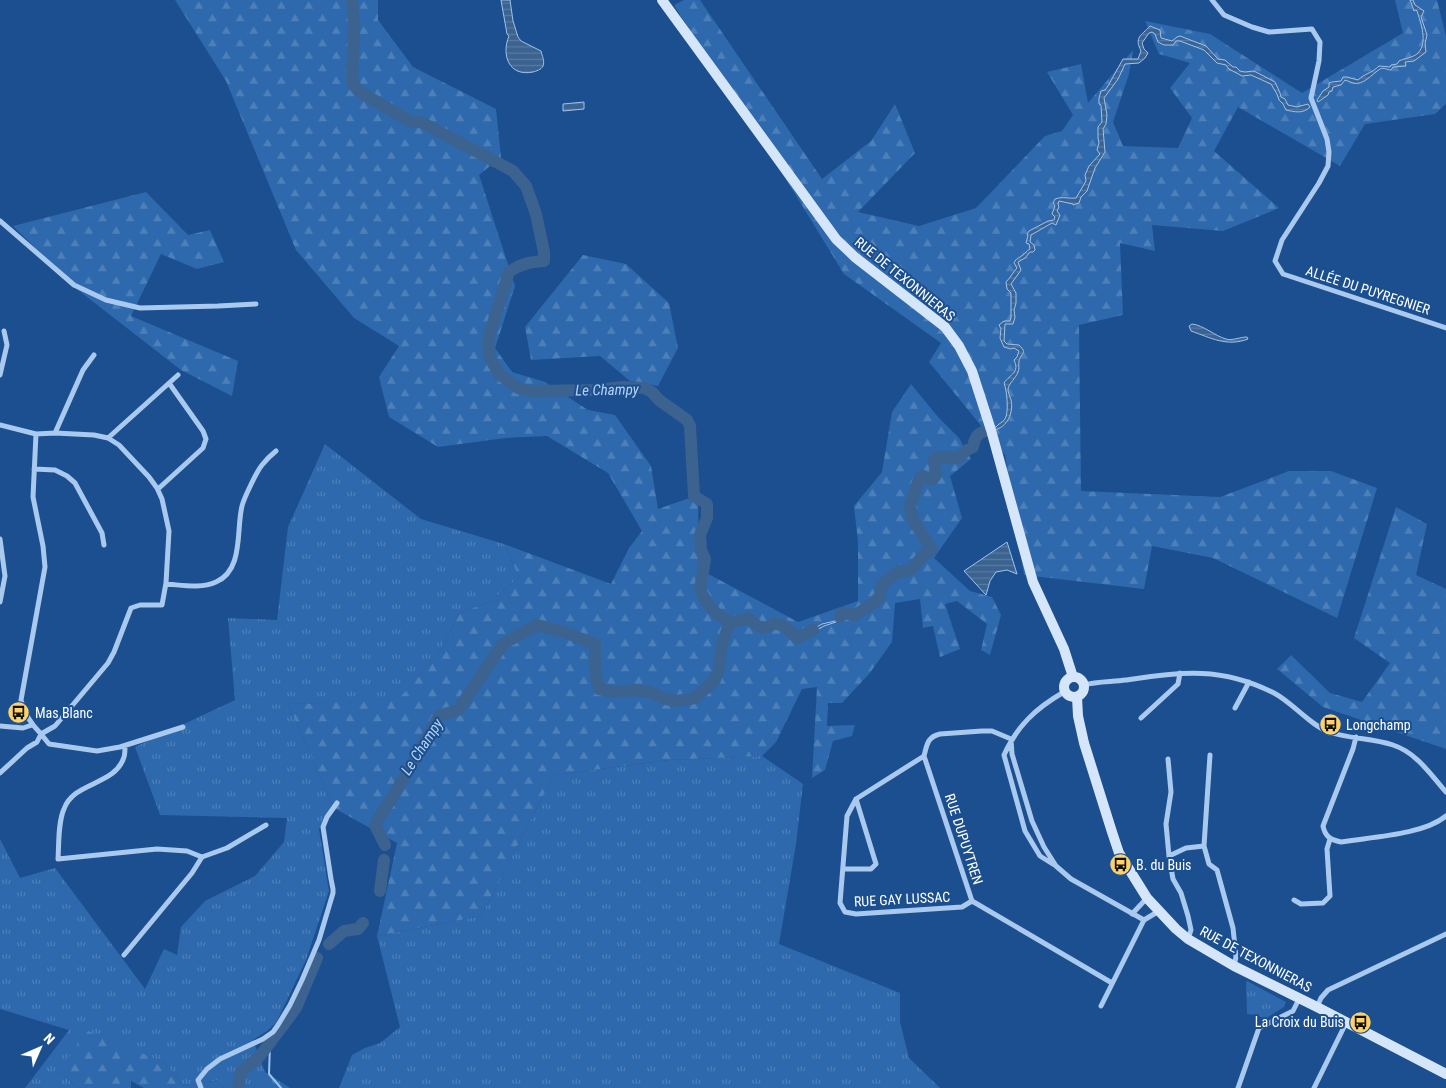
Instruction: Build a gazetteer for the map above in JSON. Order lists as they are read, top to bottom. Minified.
{"streets":{"main road":["RUE DE TEXONNIERAS"],"street":["ALLÉE DU PUYREGNIER","RUE DUPUYTREN","RUE GAY LUSSAC"]},"crossings":[["RUE DUPUYTREN","RUE GAY LUSSAC"]],"water":["Le Champy"],"places":{"bus stop":["Mas Blanc","Longchamp","B. du Buis","La Croix du Buis"]},"north":"top right"}
